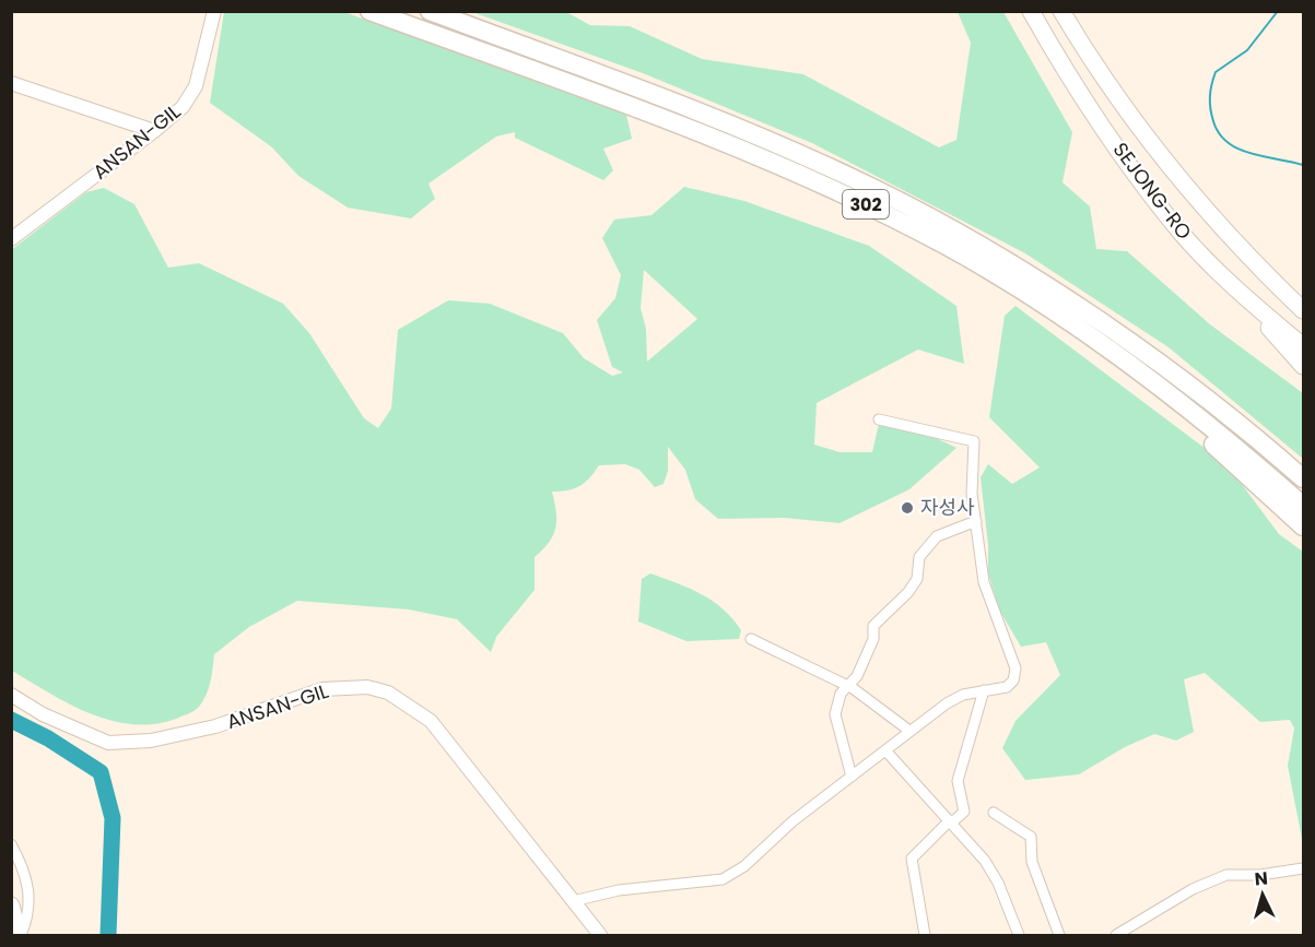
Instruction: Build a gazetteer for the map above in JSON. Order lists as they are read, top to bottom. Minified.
{"streets":{"highway":["SEJONG-RO","302"],"street":["ANSAN-GIL"]},"places":["자성사"],"north":"top"}
